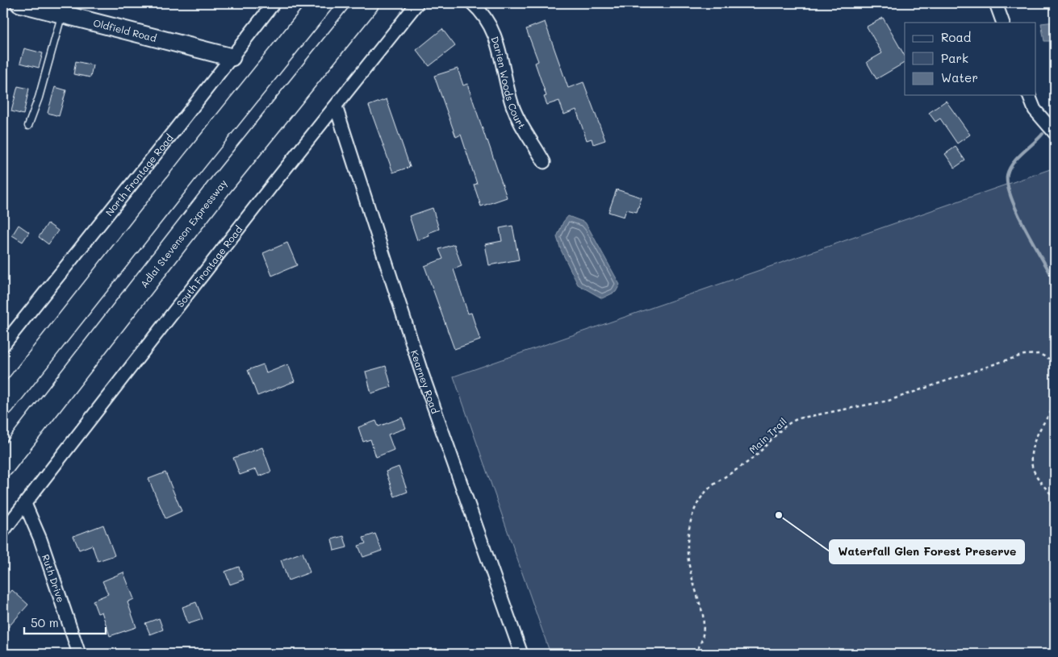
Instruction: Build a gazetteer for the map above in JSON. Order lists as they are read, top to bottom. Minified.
{"streets":{"highway":["Adlai Stevenson Expressway"],"street":["Oldfield Road","Darien Woods Court","North Frontage Road","South Frontage Road","Kearney Road","Ruth Drive"],"path":["Main Trail"]},"crossings":[["Oldfield Road","North Frontage Road"],["South Frontage Road","Kearney Road"],["South Frontage Road","Ruth Drive"]],"places":["Waterfall Glen Forest Preserve"],"legend":["Road","Park","Water"],"scale_bar":"50 m"}
